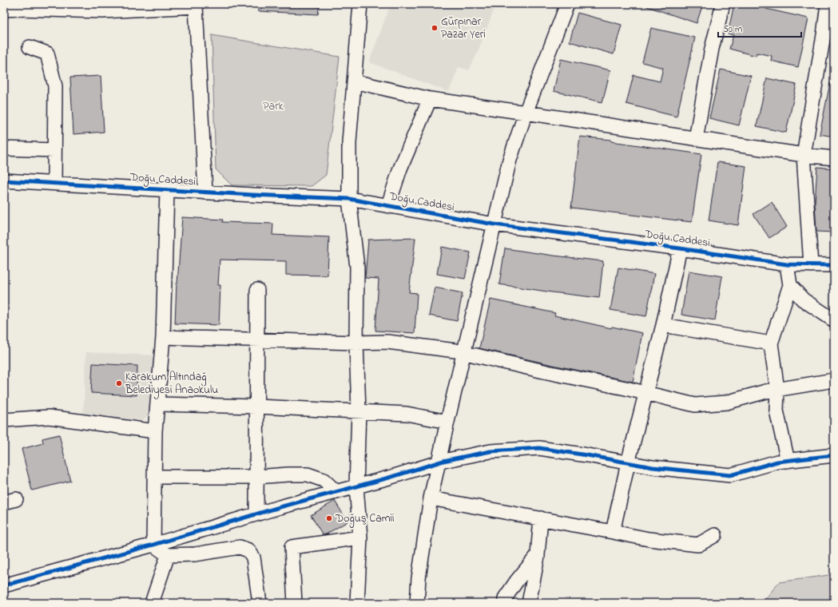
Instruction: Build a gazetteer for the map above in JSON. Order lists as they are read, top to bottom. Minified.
{"streets":{"street":["Doğu Caddesi"]},"parks":["Park"],"places":["Gürpınar Pazar Yeri","Karakum Altındağ Belediyesi Anaokulu","Doğuş Camii"],"scale_bar":"50 m"}
